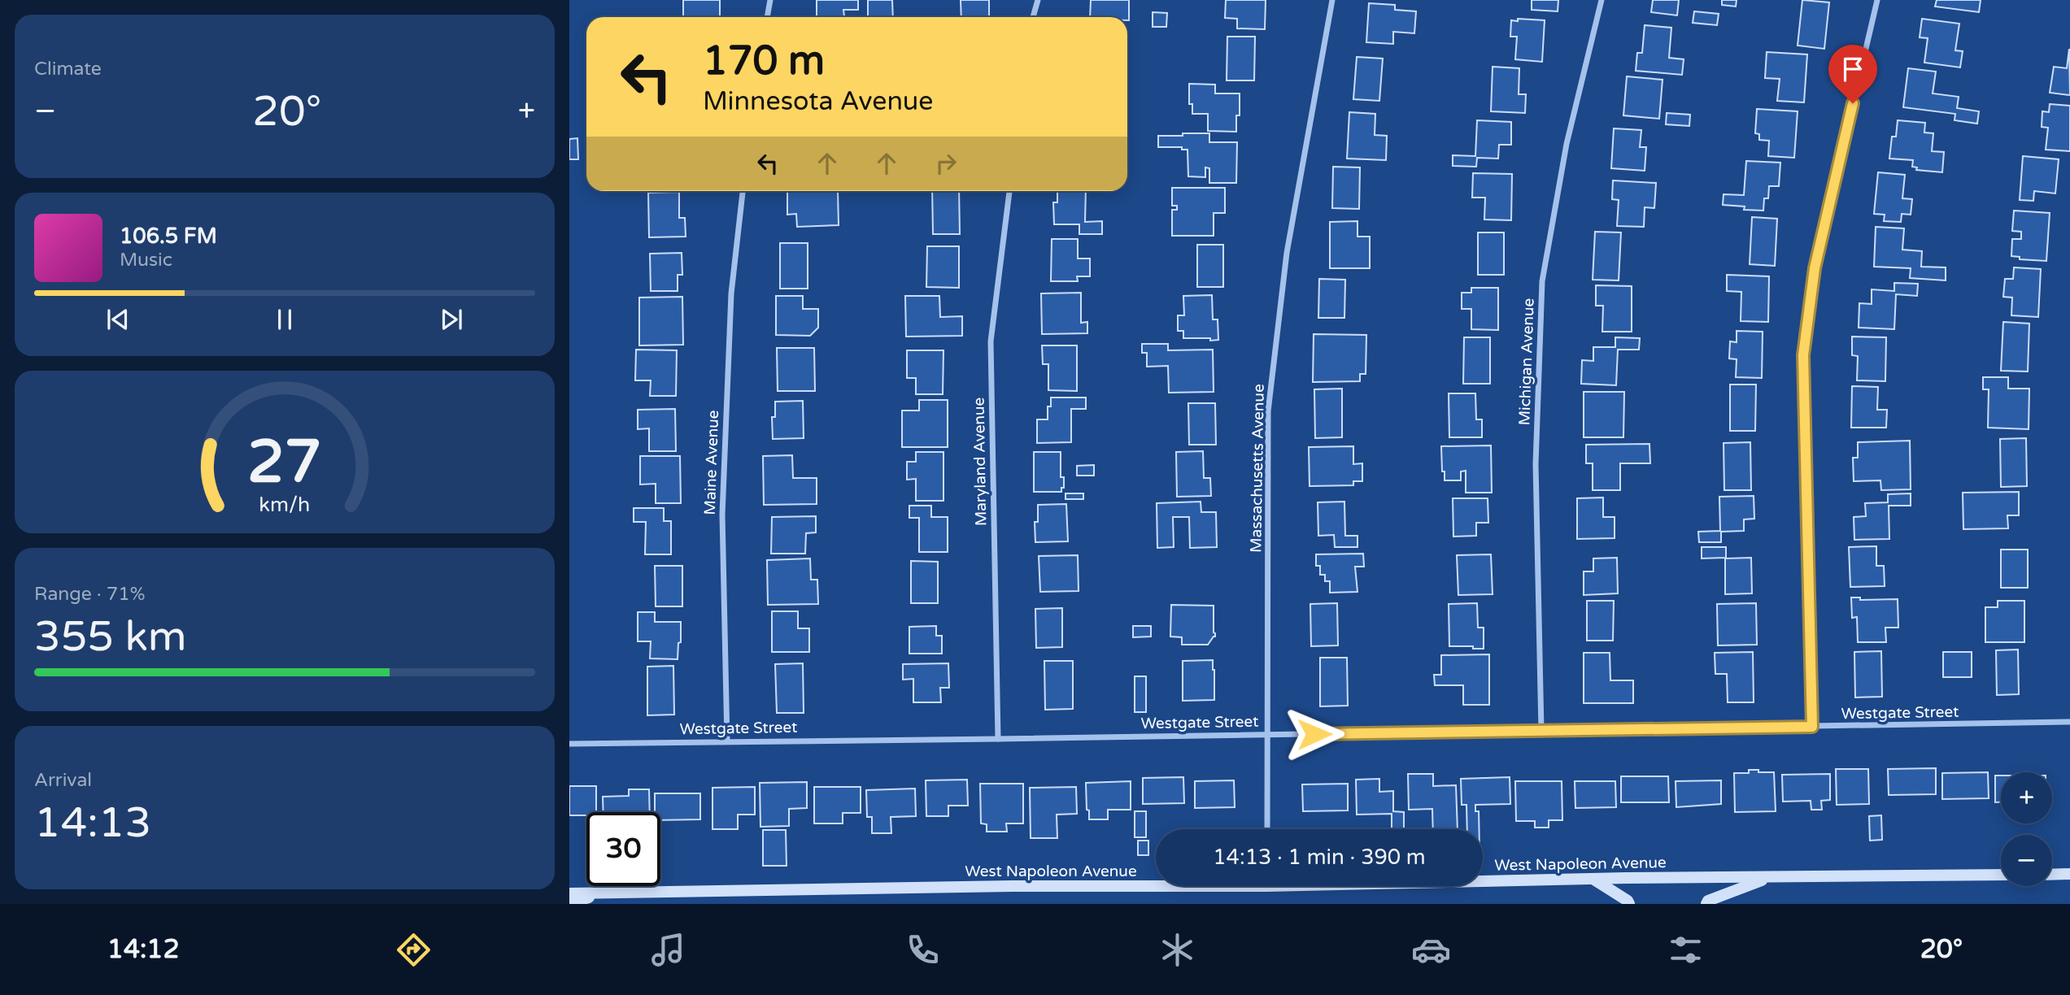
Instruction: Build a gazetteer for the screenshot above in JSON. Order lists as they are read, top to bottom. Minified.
{"streets":{"main road":["West Napoleon Avenue"],"street":["Michigan Avenue","Maryland Avenue","Maine Avenue","Massachusetts Avenue","Westgate Street"]},"crossings":[["Michigan Avenue","Westgate Street"],["Maryland Avenue","Westgate Street"],["Maine Avenue","Westgate Street"],["Massachusetts Avenue","Westgate Street"]],"page":{"tile":["Climate",["Range · 71%","355 km"],["Arrival","14:13"]],"turn":["170 m","Minnesota Avenue"],"heat":["−","20°","+"],"song":["106.5 FM","Music"],"map_buttons":["+","−"],"limit":"30","trip":"14:13 · 1 min · 390 m","tabs":["14:12","20°"],"gauge":["27","km/h"]}}
